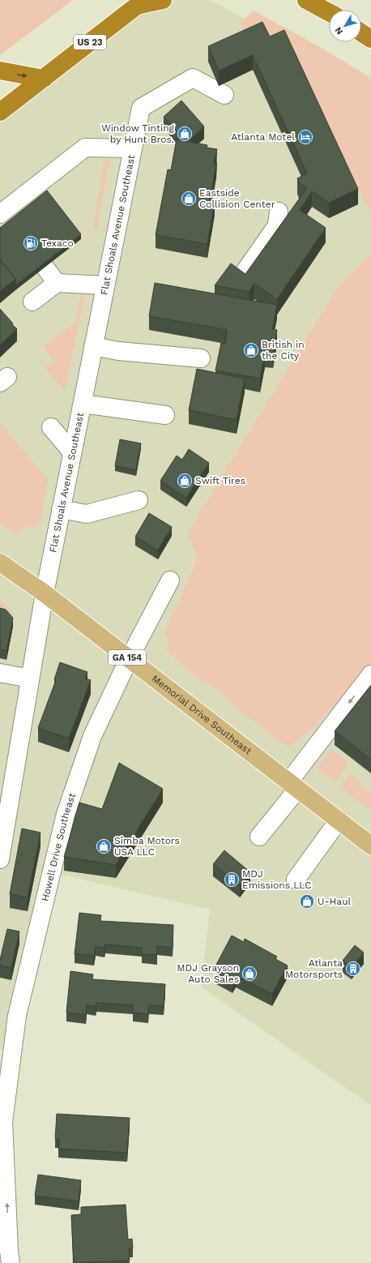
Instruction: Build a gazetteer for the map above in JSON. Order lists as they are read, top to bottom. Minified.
{"streets":{"highway":["US 23"],"main road":["GA 154","Memorial Drive Southeast"],"street":["Flat Shoals Avenue Southeast","Howell Drive Southeast"]},"crossings":[["Flat Shoals Avenue Southeast","Memorial Drive Southeast"],["Memorial Drive Southeast","Howell Drive Southeast"]],"places":{"shop":["Window Tinting by Hunt Bros.","Eastside Collision Center","British in the City","Swift Tires","Simba Motors USA LLC","U-Haul","MDJ Grayson Auto Sales"],"hotel":["Atlanta Motel"],"fuel station":["Texaco"],"building":["MDJ Emissions LLC","Atlanta Motorsports"]},"north":"bottom left"}
